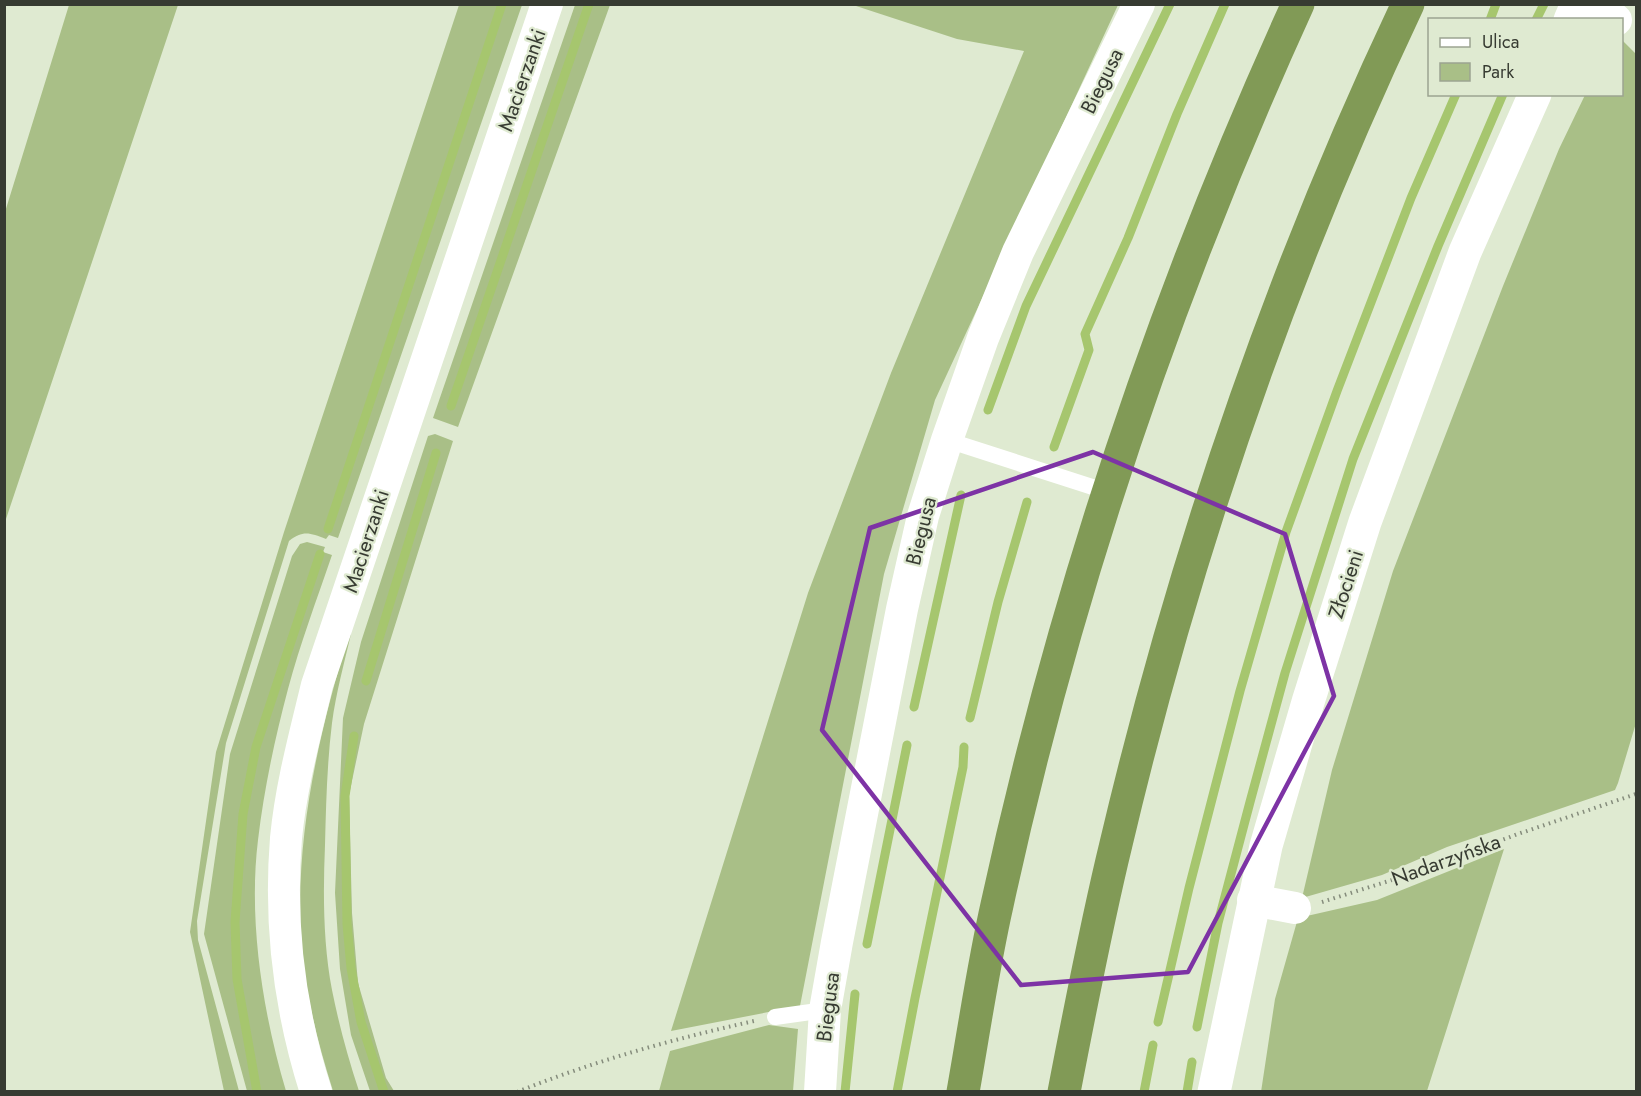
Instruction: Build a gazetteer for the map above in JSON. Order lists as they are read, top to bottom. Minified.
{"streets":{"street":["Macierzanki","Biegusa","Złocieni"],"path":["Nadarzyńska"]},"legend":["Ulica","Park"]}
